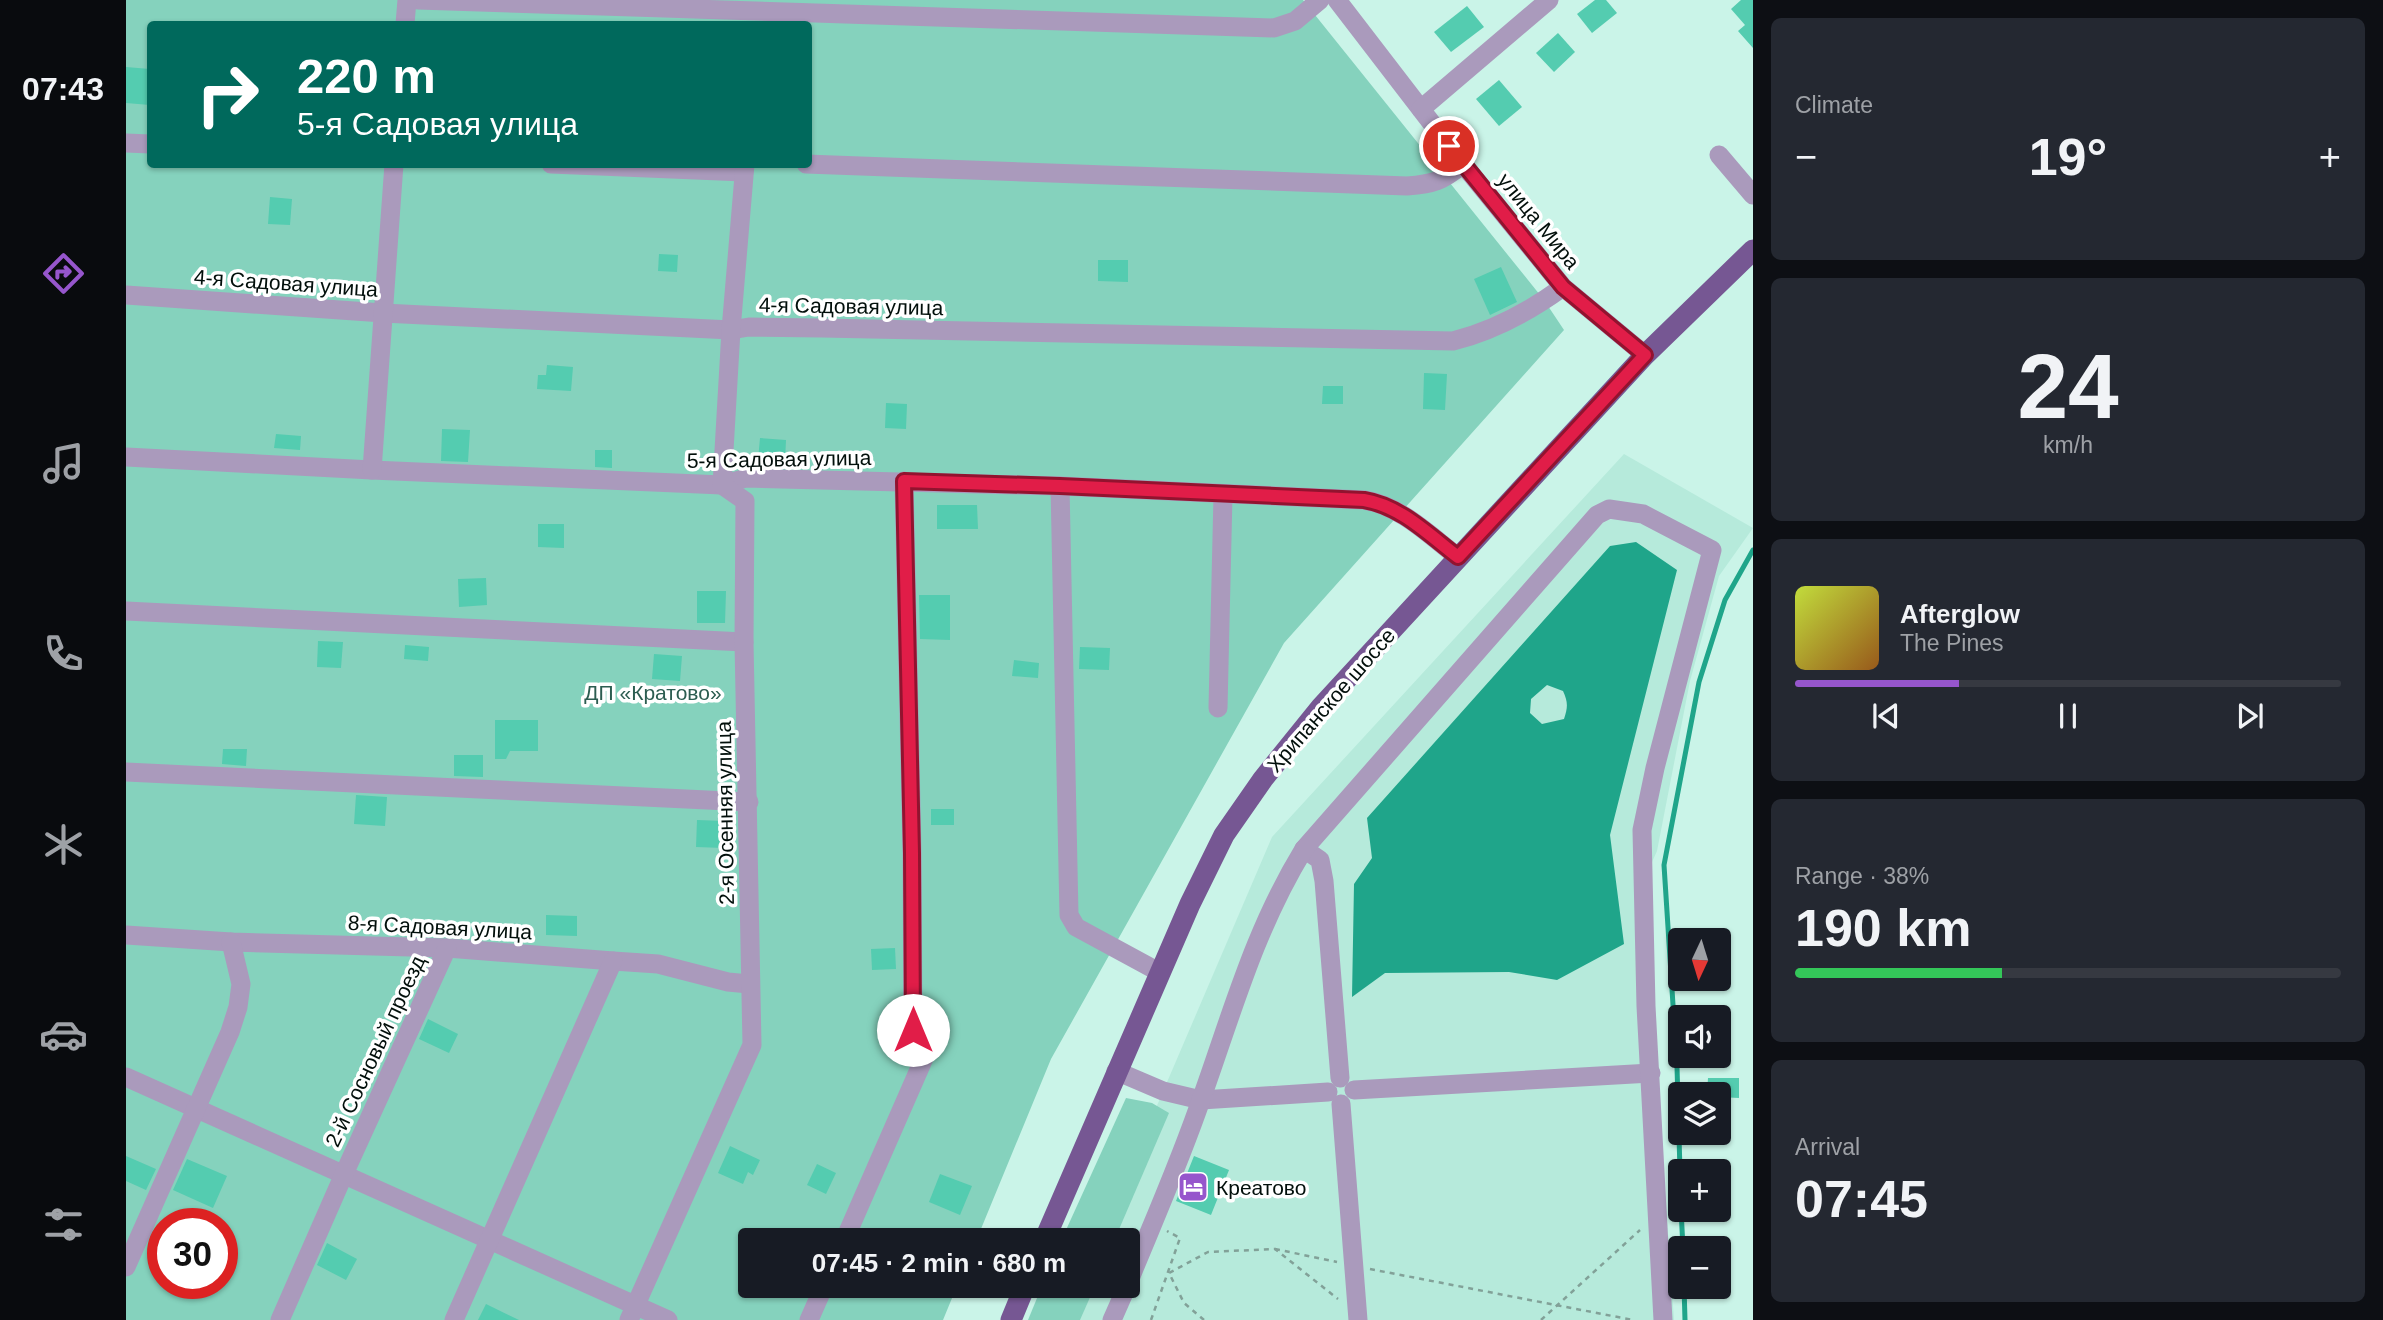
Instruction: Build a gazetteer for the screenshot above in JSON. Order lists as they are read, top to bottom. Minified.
{"streets":{"main road":["Хрипанское шоссе"],"street":["улица Мира","4-я Садовая улица","5-я Садовая улица","2-я Осенняя улица","8-я Садовая улица","2-й Сосновый проезд"]},"crossings":[["улица Мира","4-я Садовая улица"],["улица Мира","Хрипанское шоссе"],["5-я Садовая улица","Хрипанское шоссе"],["5-я Садовая улица","2-я Осенняя улица"],["2-я Осенняя улица","8-я Садовая улица"],["8-я Садовая улица","2-й Сосновый проезд"]],"parks":["ДП «Кратово»"],"places":{"hotel":["Креатово"]},"north":"bottom","page":{"tabs":"07:43","tile":["Climate",["24","km/h"],["Range · 38%","190 km"],["Arrival","07:45"]],"turn":["220 m","5-я Садовая улица"],"heat":["−","19°","+"],"song":["Afterglow","The Pines"],"map_buttons":["+","−"],"limit":"30","trip":"07:45 · 2 min · 680 m"}}
